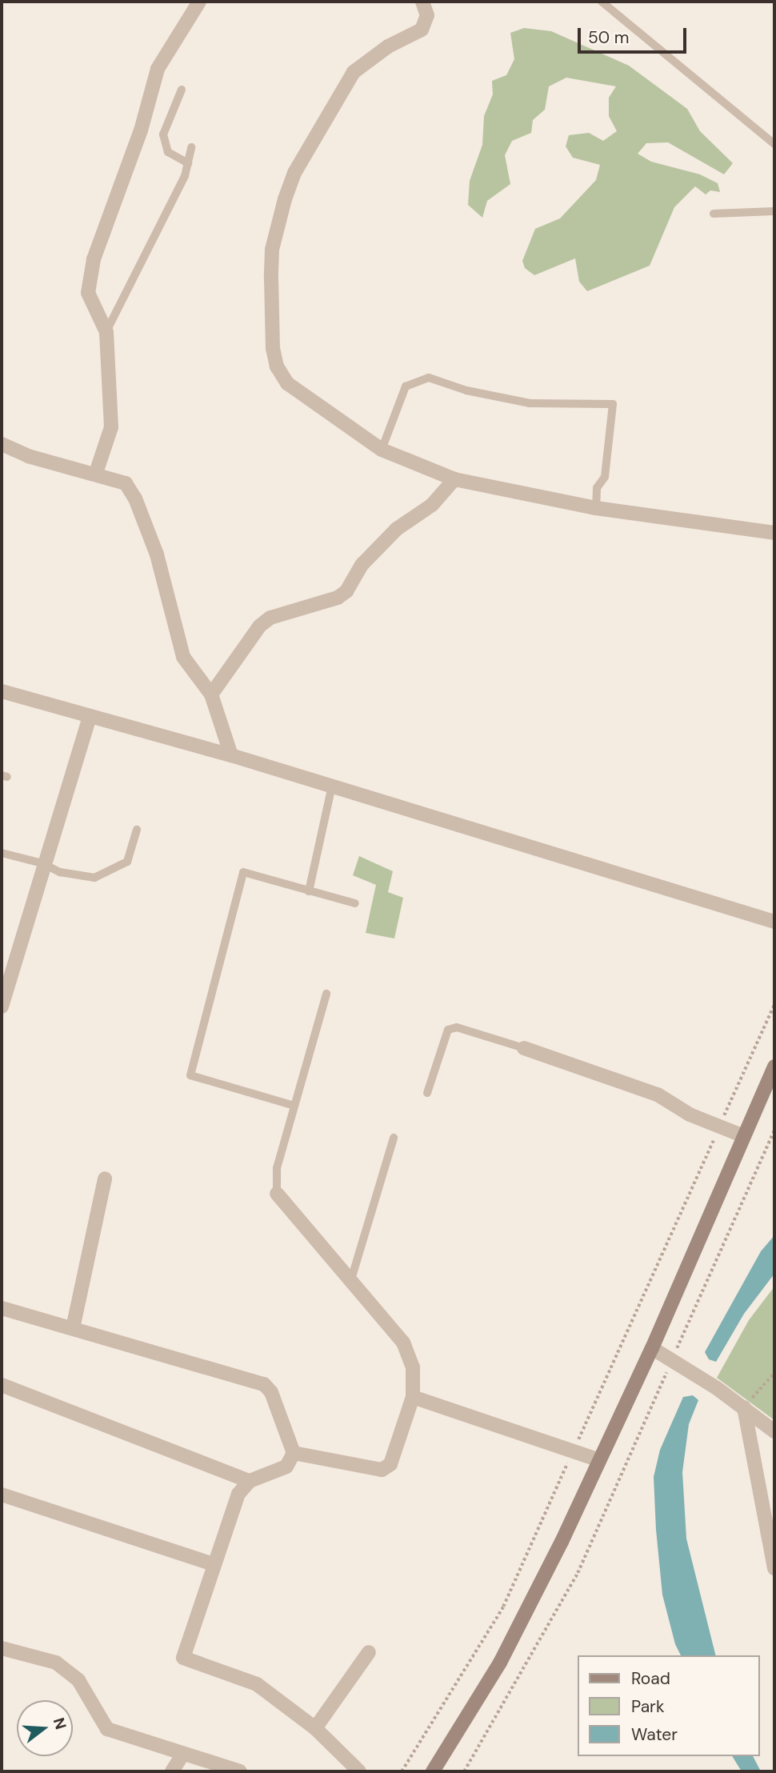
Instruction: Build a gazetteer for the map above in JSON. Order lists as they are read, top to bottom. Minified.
{"legend":["Road","Park","Water"],"scale_bar":"50 m","north":"right"}
